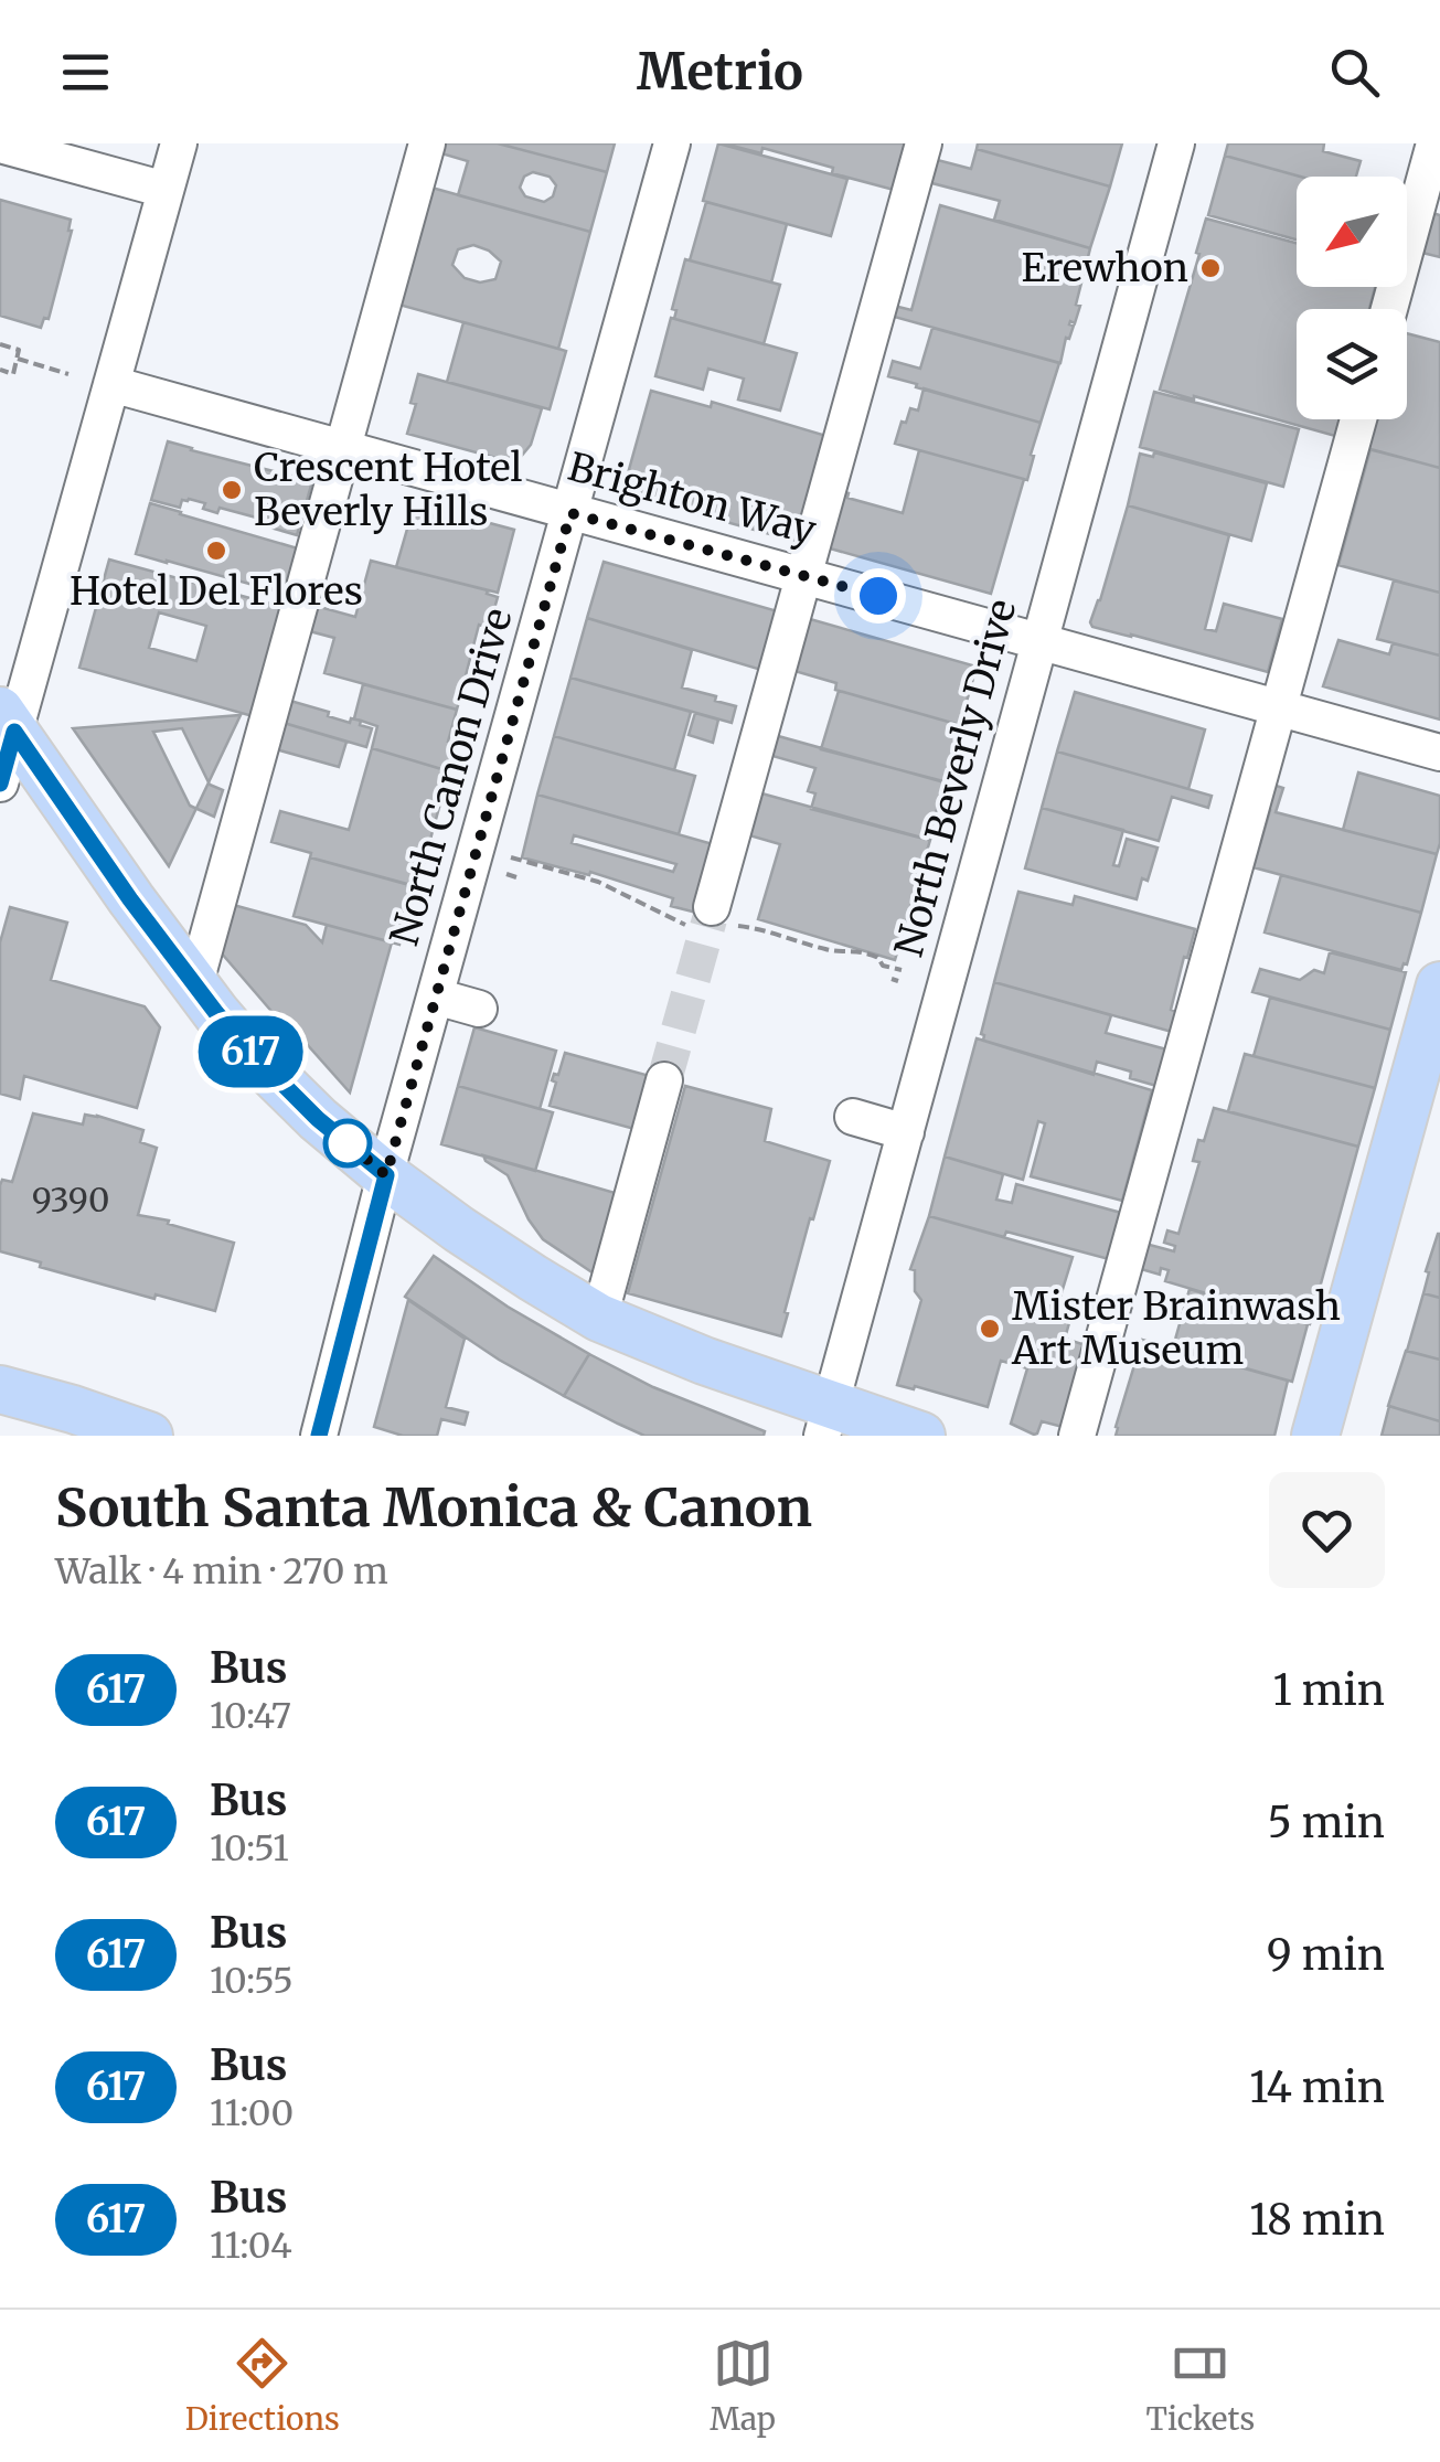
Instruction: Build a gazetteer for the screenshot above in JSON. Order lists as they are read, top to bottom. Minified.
{"streets":{"street":["Brighton Way","North Canon Drive","North Beverly Drive"]},"crossings":[["Brighton Way","North Canon Drive"],["Brighton Way","North Beverly Drive"]],"places":["Erewhon","Crescent Hotel Beverly Hills","Hotel Del Flores","Mister Brainwash Art Museum"],"lines":["bus line 617"],"house_numbers":["9390"],"north":"bottom left","page":{"header":"Metrio","on_map":"617","heading":["South Santa Monica & Canon","Walk · 4 min · 270 m"],"list":[{"mark":"617","name":"Bus","note":"10:47","value":"1 min"},{"mark":"617","name":"Bus","note":"10:51","value":"5 min"},{"mark":"617","name":"Bus","note":"10:55","value":"9 min"},{"mark":"617","name":"Bus","note":"11:00","value":"14 min"},{"mark":"617","name":"Bus","note":"11:04","value":"18 min"}],"tabs":["Directions","Map","Tickets"]}}
